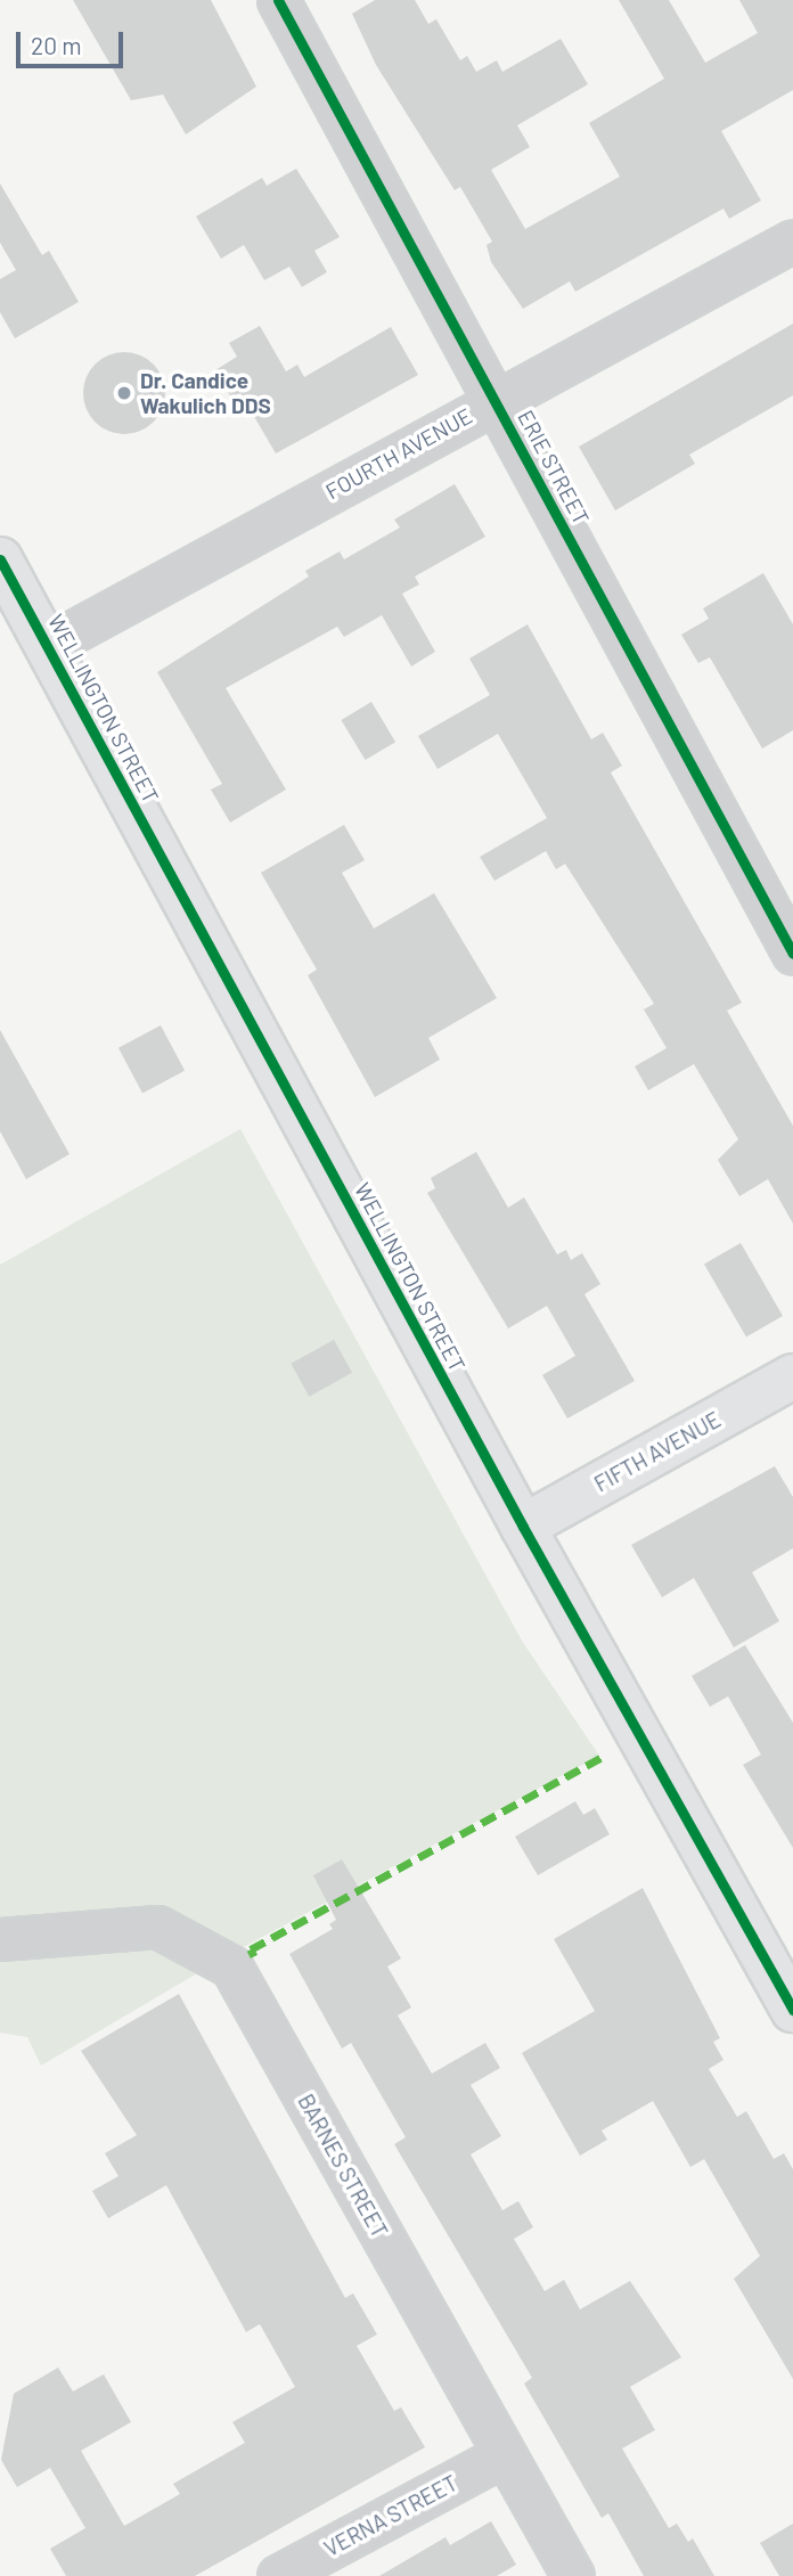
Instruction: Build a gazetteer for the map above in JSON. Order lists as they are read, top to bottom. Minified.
{"streets":{"street":["FOURTH AVENUE","ERIE STREET","WELLINGTON STREET","FIFTH AVENUE","BARNES STREET","VERNA STREET"]},"crossings":[["FOURTH AVENUE","ERIE STREET"],["FOURTH AVENUE","WELLINGTON STREET"],["WELLINGTON STREET","FIFTH AVENUE"],["BARNES STREET","VERNA STREET"]],"places":["Dr. Candice Wakulich DDS"],"scale_bar":"20 m"}
